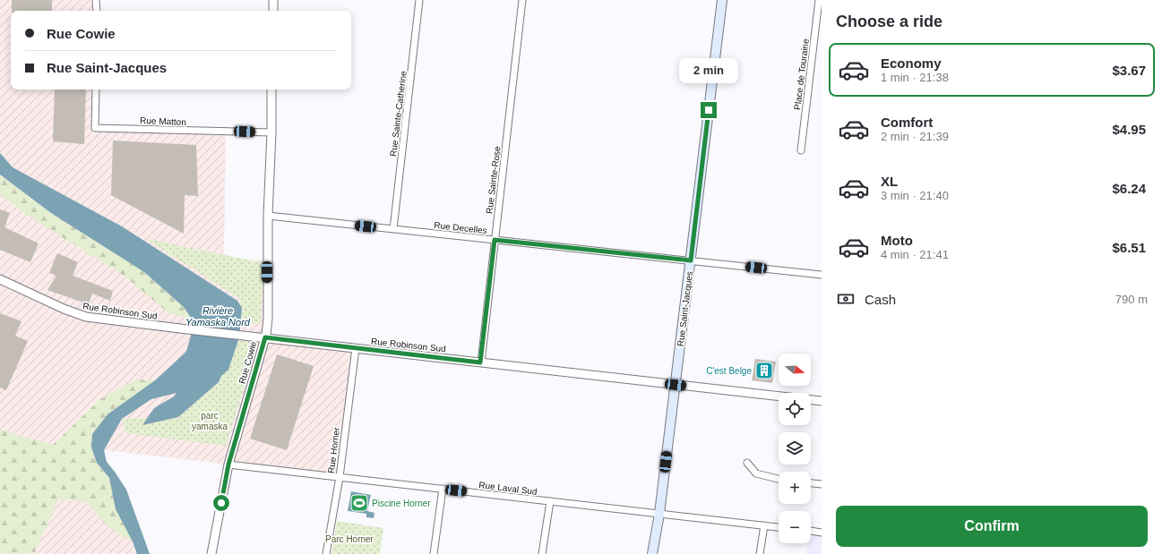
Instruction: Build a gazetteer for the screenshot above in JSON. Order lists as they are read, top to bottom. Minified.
{"streets":{"main road":["Rue Saint-Jacques"],"street":["Place de Touraine","Rue Sainte-Catherine","Rue Matton","Rue Sainte-Rose","Rue Decelles","Rue Robinson Sud","Rue Cowie","Rue Horner","Rue Laval Sud"]},"crossings":[["Rue Sainte-Catherine","Rue Decelles"],["Rue Matton","Rue Cowie"],["Rue Sainte-Rose","Rue Decelles"],["Rue Sainte-Rose","Rue Robinson Sud"],["Rue Decelles","Rue Saint-Jacques"],["Rue Decelles","Rue Cowie"],["Rue Saint-Jacques","Rue Robinson Sud"],["Rue Saint-Jacques","Rue Laval Sud"],["Rue Robinson Sud","Rue Cowie"],["Rue Robinson Sud","Rue Horner"],["Rue Cowie","Rue Laval Sud"],["Rue Horner","Rue Laval Sud"]],"water":["Rivière Yamaska Nord"],"parks":["parc yamaska","Parc Horner"],"places":{"building":["C'est Belge"],"sports":["Piscine Horner"]},"north":"right","page":{"heading":"Choose a ride","banner":["Rue Cowie","Rue Saint-Jacques"],"list":[{"name":"Economy","note":"1 min · 21:38","value":"$3.67"},{"name":"Comfort","note":"2 min · 21:39","value":"$4.95"},{"name":"XL","note":"3 min · 21:40","value":"$6.24"},{"name":"Moto","note":"4 min · 21:41","value":"$6.51"}],"bubble":"2 min","pay":["Cash","790 m"],"map_buttons":["+","−"],"buttons":"Confirm"}}
